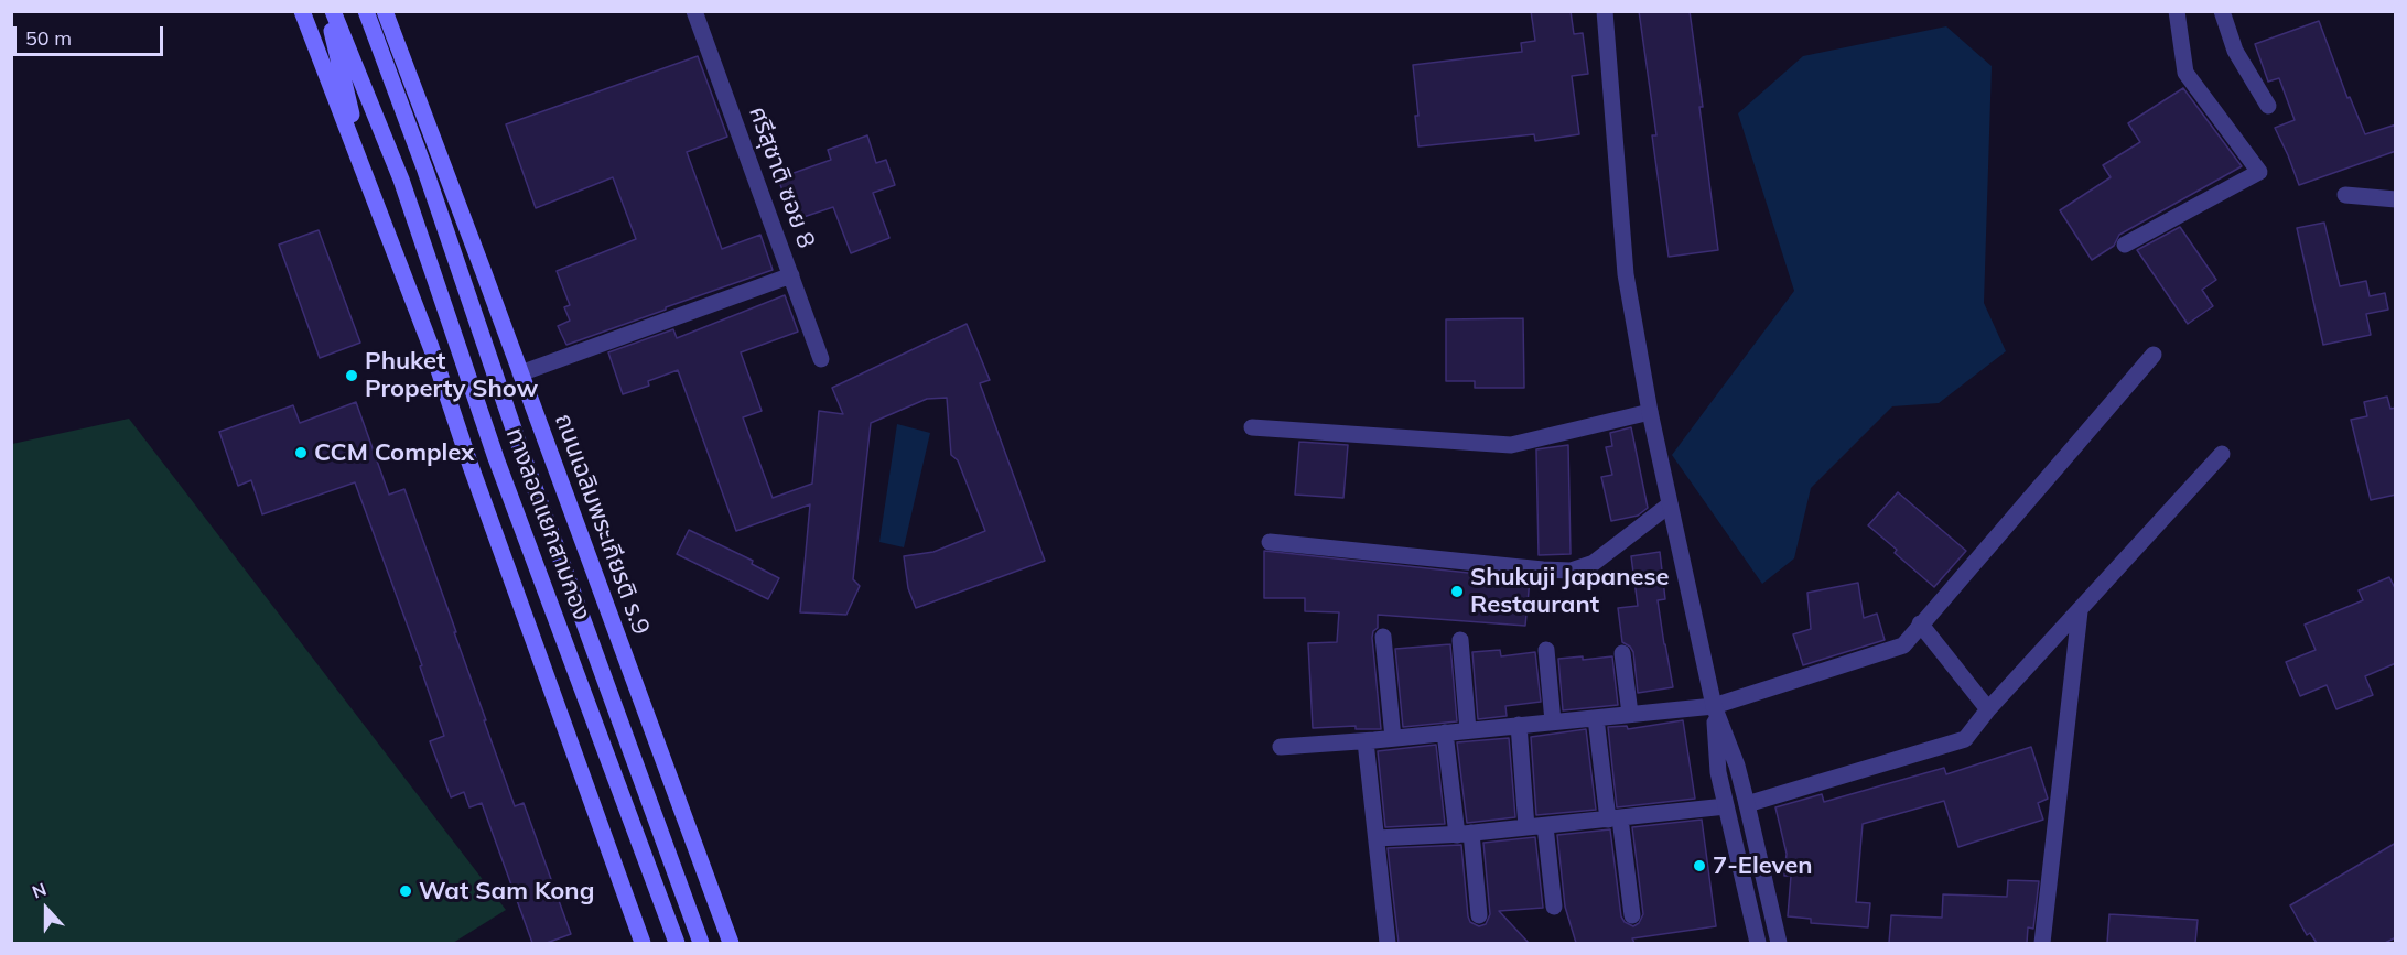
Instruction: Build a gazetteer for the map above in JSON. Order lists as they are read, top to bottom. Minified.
{"streets":{"main road":["ทางลอดแยกสามกอง","ถนนเฉลิมพระเกียรติ ร.9"],"street":["ศรีสุชาติ ซอย 8"]},"places":["Phuket Property Show","CCM Complex","Shukuji Japanese Restaurant","7-Eleven","Wat Sam Kong"],"scale_bar":"50 m","north":"top"}
